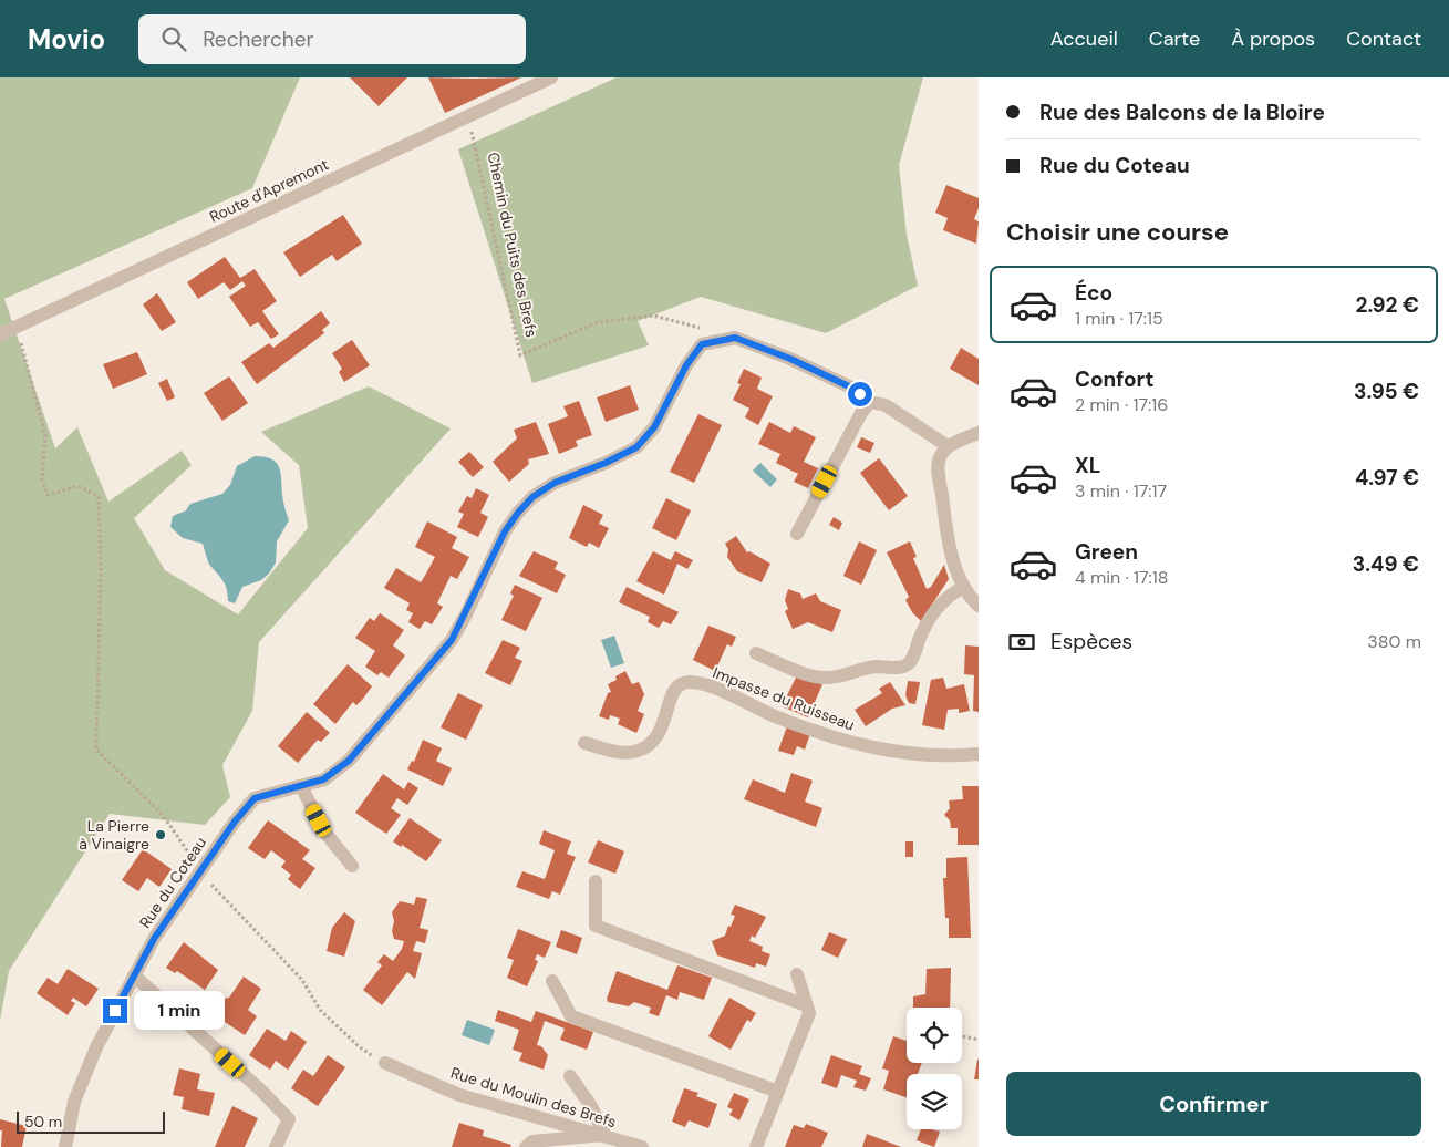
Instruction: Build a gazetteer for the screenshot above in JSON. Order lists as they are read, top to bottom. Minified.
{"streets":{"street":["Route d'Apremont","Impasse du Ruisseau","Rue du Coteau","Rue du Moulin des Brefs"],"path":["Chemin du Puits des Brefs"]},"crossings":[["Route d'Apremont","Chemin du Puits des Brefs"]],"places":["La Pierre à Vinaigre"],"scale_bar":"50 m","page":{"header":"Movio","search":"Rechercher","nav":["Accueil","Carte","À propos","Contact"],"banner":["Rue des Balcons de la Bloire","Rue du Coteau"],"heading":"Choisir une course","list":[{"name":"Éco","note":"1 min · 17:15","value":"2.92 €"},{"name":"Confort","note":"2 min · 17:16","value":"3.95 €"},{"name":"XL","note":"3 min · 17:17","value":"4.97 €"},{"name":"Green","note":"4 min · 17:18","value":"3.49 €"}],"pay":["Espèces","380 m"],"bubble":"1 min","buttons":"Confirmer","scale":"50 m"}}
